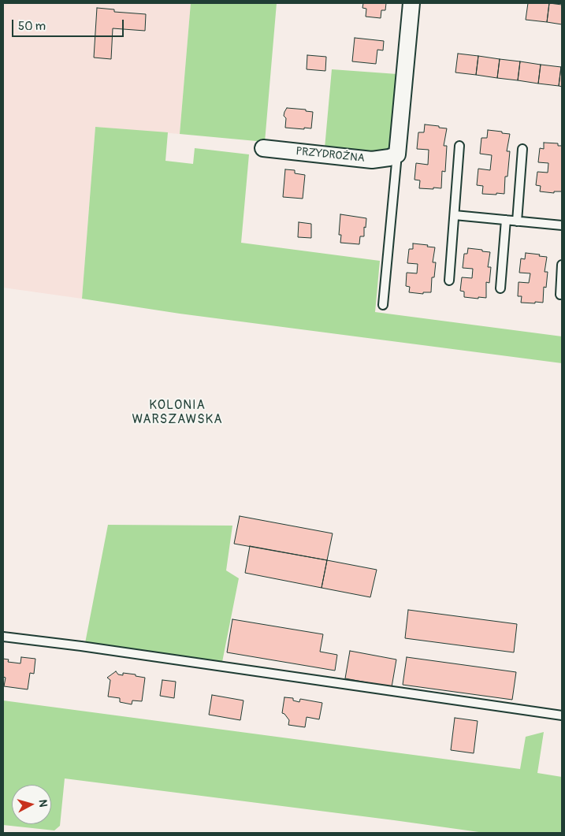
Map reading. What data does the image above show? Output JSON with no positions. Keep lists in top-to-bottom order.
{
  "streets": {
    "street": ["PRZYDROŻNA"]
  },
  "districts": ["KOLONIA WARSZAWSKA"],
  "scale_bar": "50 m",
  "north": "right"
}
